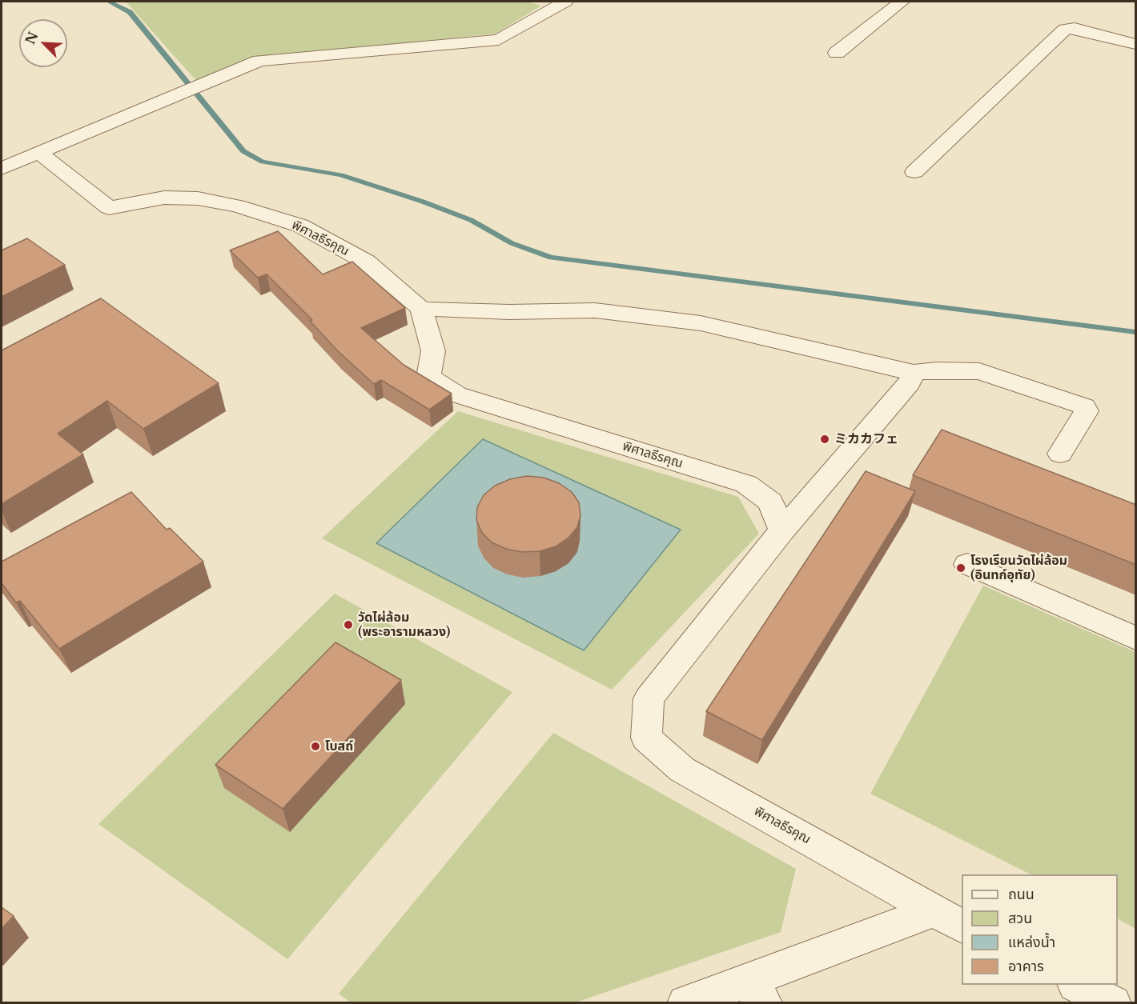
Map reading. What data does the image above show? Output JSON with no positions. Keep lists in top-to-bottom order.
{
  "streets": {
    "street": ["พิศาลธีรคุณ"]
  },
  "places": [
    "ミカカフェ",
    "โรงเรียนวัดไผ่ล้อม (อินทก์อุทัย)",
    "วัดไผ่ล้อม (พระอารามหลวง)",
    "โบสถ์"
  ],
  "legend": [
    "ถนน",
    "สวน",
    "แหล่งน้ำ",
    "อาคาร"
  ],
  "north": "top left"
}
